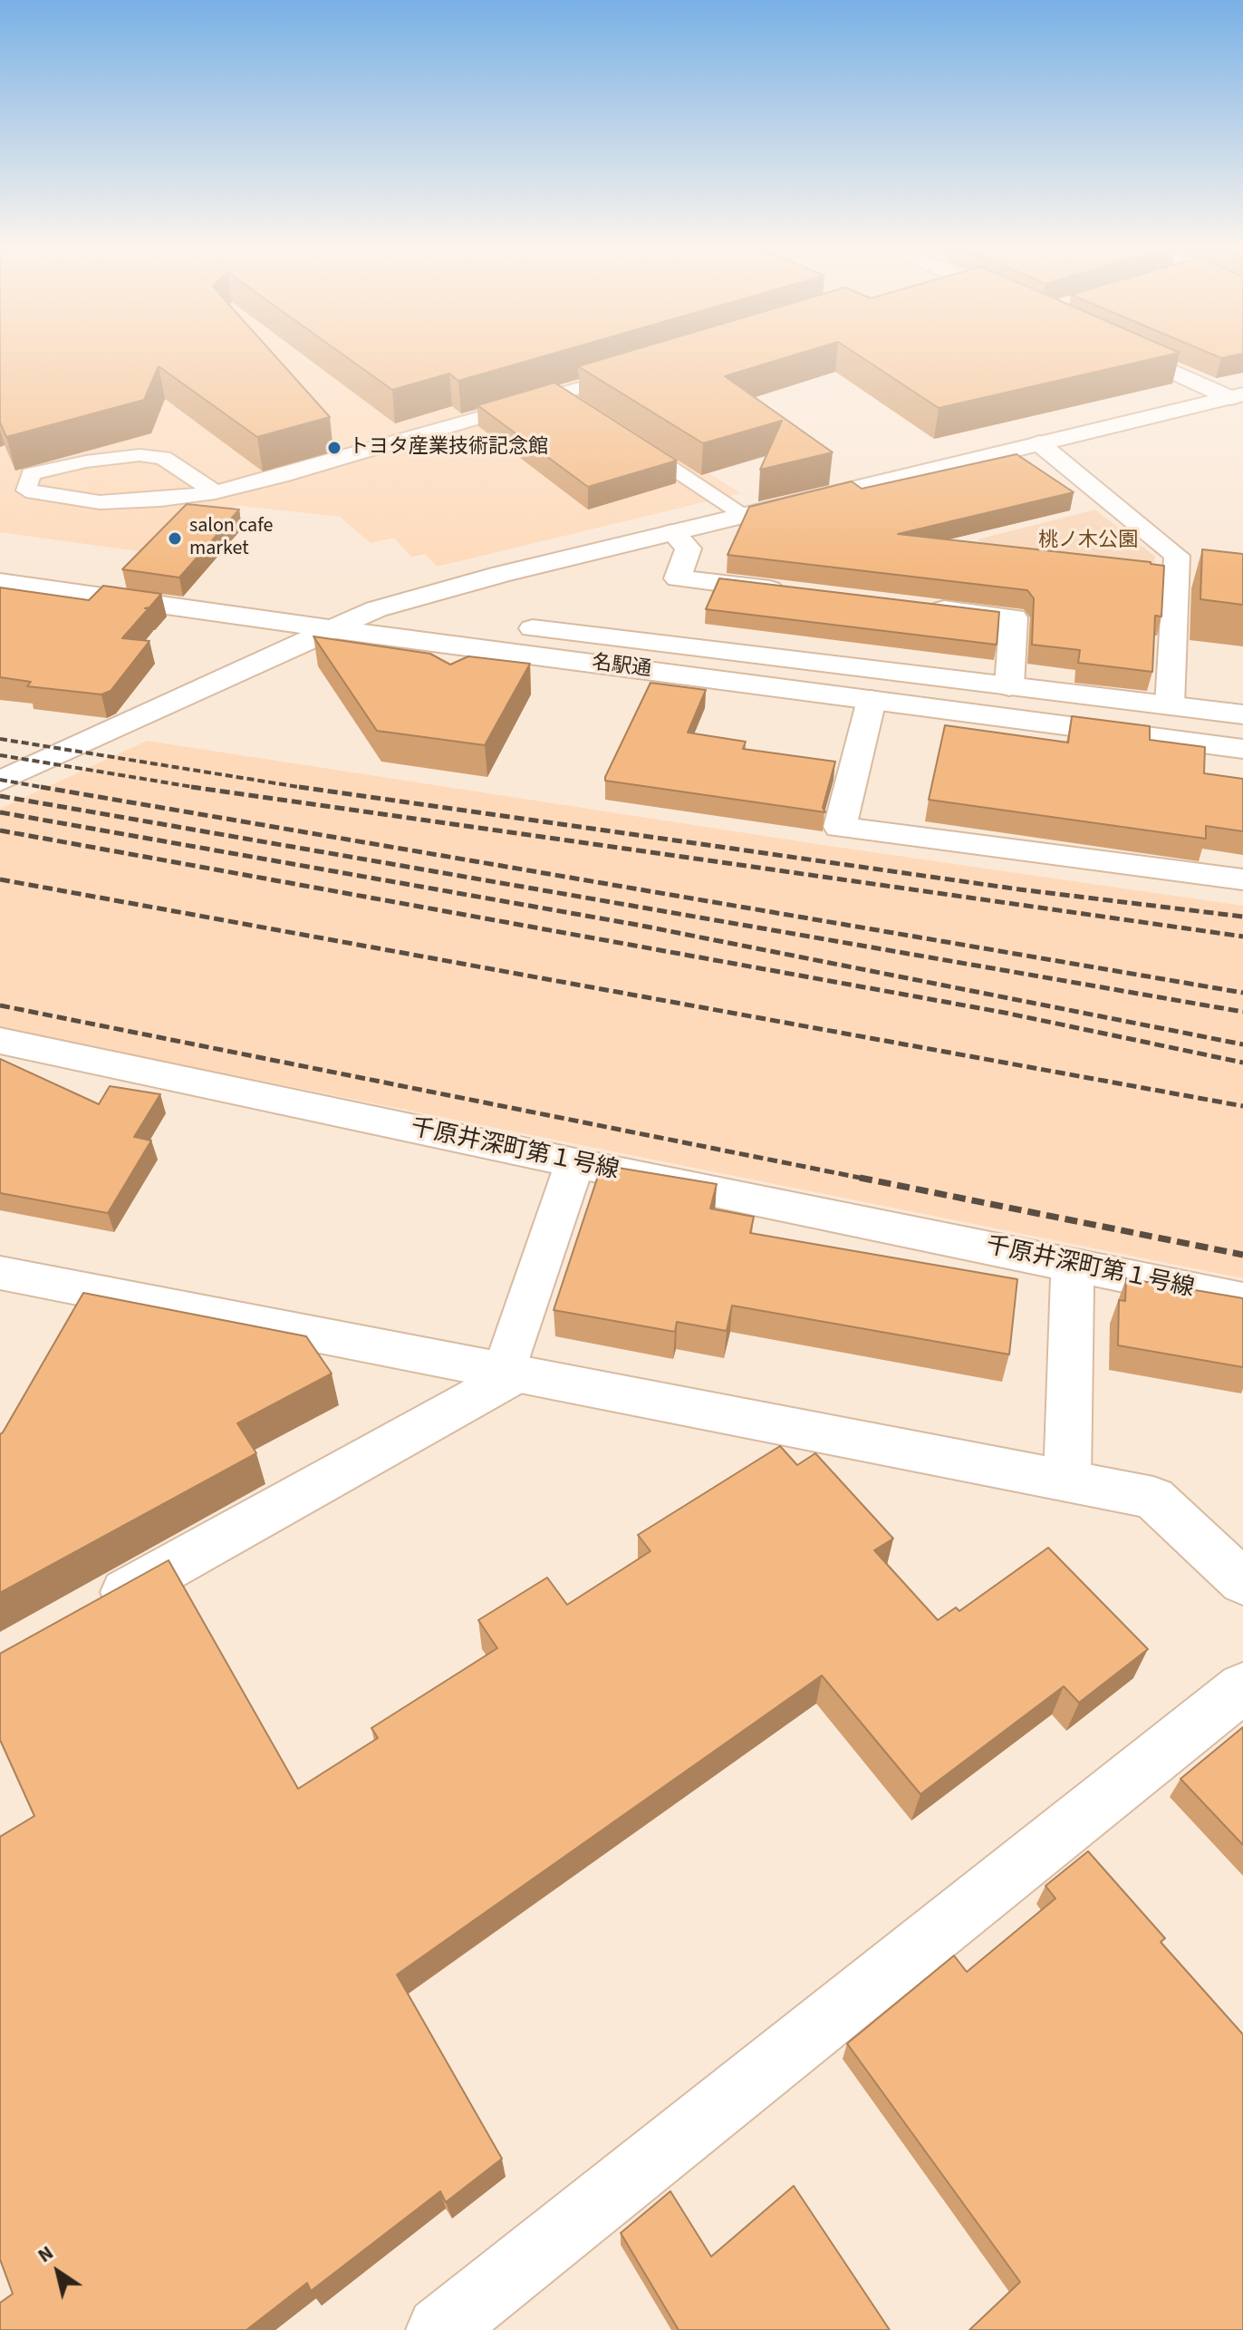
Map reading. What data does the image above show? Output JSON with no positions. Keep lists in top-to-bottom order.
{
  "streets": {
    "street": ["名駅通", "千原井深町第１号線"]
  },
  "parks": ["桃ノ木公園"],
  "places": ["トヨタ産業技術記念館", "salon cafe market"],
  "north": "top left"
}
